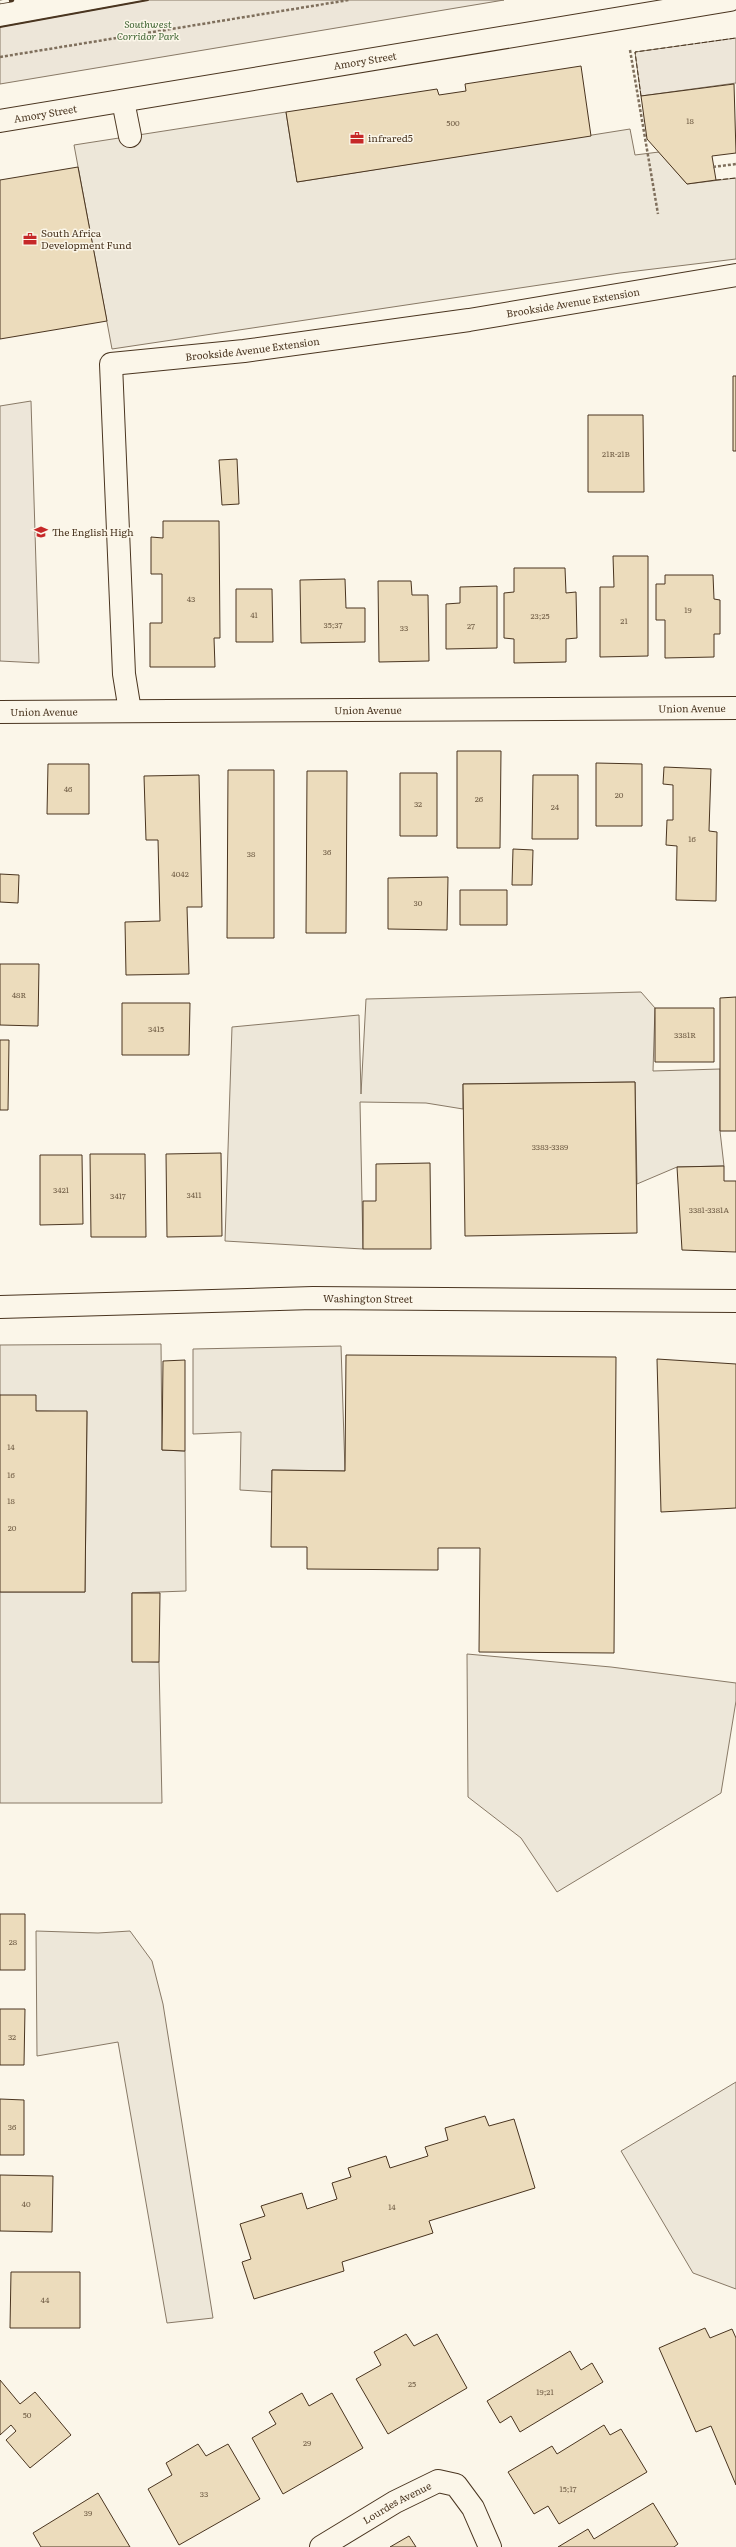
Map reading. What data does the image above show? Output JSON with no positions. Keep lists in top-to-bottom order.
{
  "streets": {
    "street": [
      "Amory Street",
      "Brookside Avenue Extension",
      "Union Avenue",
      "Washington Street",
      "Lourdes Avenue"
    ]
  },
  "crossings": [
    ["Brookside Avenue Extension", "Union Avenue"]
  ],
  "parks": ["Southwest Corridor Park"],
  "places": {
    "office": ["infrared5", "South Africa Development Fund"],
    "school or university": ["The English High"]
  },
  "house_numbers": [
    "18",
    "500",
    "21R-21B",
    "43",
    "19",
    "41",
    "23;25",
    "21",
    "35;37",
    "27",
    "33",
    "46",
    "20",
    "26",
    "32",
    "24",
    "16",
    "36",
    "38",
    "4042",
    "30",
    "48R",
    "3415",
    "3381R",
    "3383-3389",
    "3421",
    "3411",
    "3417",
    "3381-3381A",
    "14",
    "16",
    "18",
    "20",
    "28",
    "32",
    "36",
    "40",
    "14",
    "44",
    "25",
    "19;21",
    "50",
    "29",
    "15;17",
    "33",
    "39"
  ]
}
